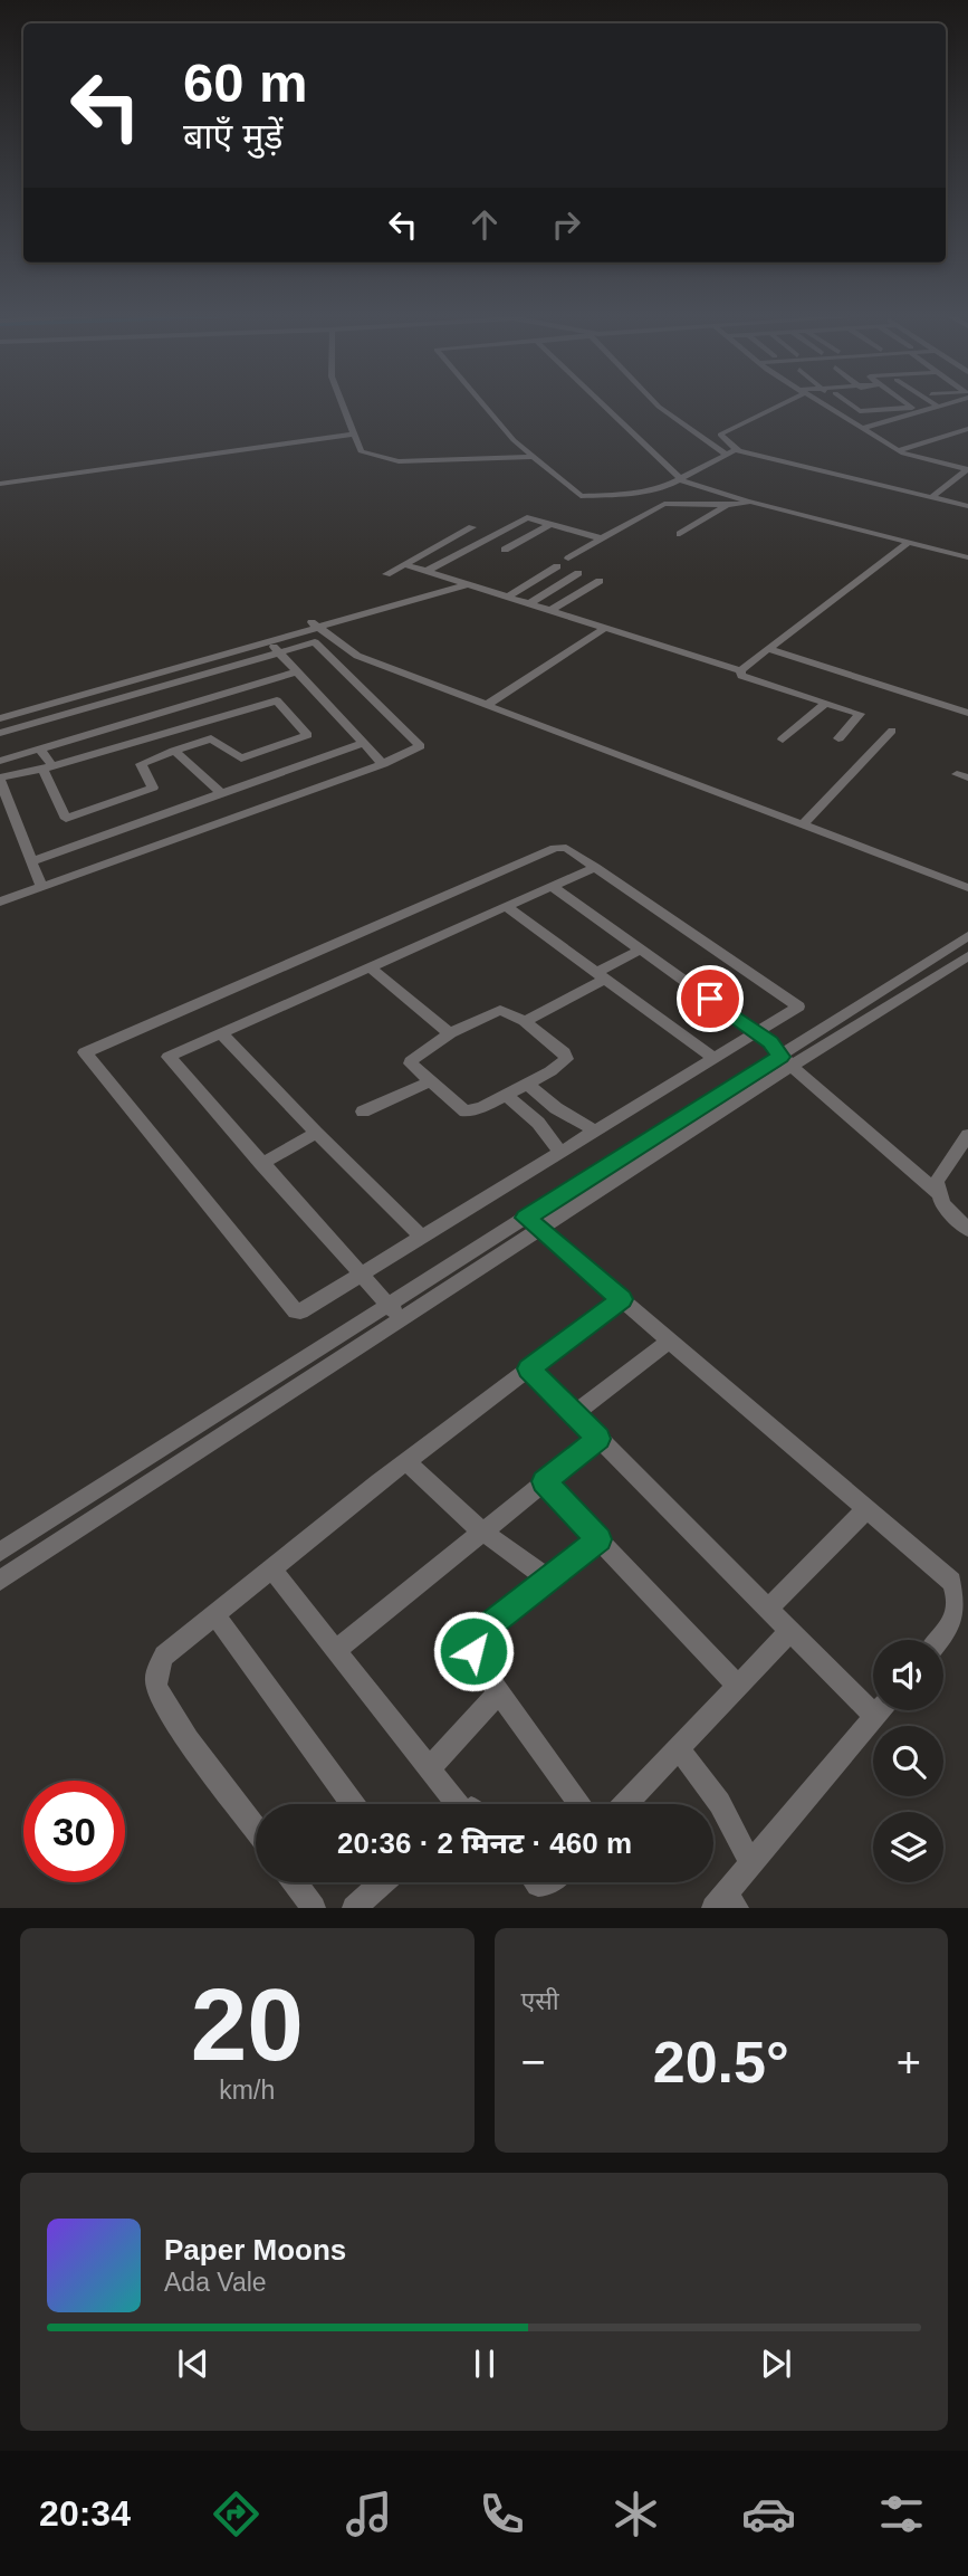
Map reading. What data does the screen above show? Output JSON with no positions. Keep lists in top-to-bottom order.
{
  "page": {
    "turn": ["60 m", "बाएँ मुड़ें"],
    "limit": "30",
    "trip": "20:36 · 2 मिनट · 460 m",
    "tile": [
      ["20", "km/h"],
      "एसी"
    ],
    "heat": ["−", "20.5°", "+"],
    "song": ["Paper Moons", "Ada Vale"],
    "tabs": "20:34"
  }
}
